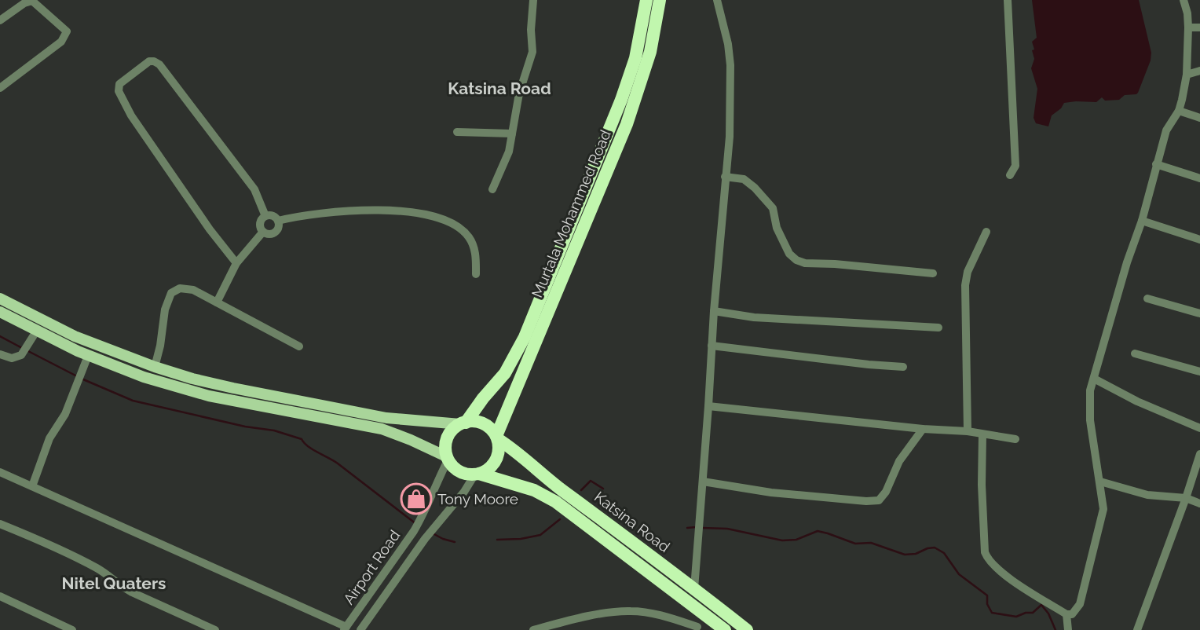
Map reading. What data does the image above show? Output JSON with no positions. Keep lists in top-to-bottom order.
{
  "streets": {
    "highway": ["Murtala Mohammed Road", "Katsina Road"],
    "street": ["Airport Road"]
  },
  "crossings": [
    ["Murtala Mohammed Road", "Katsina Road"],
    ["Murtala Mohammed Road", "Airport Road"],
    ["Katsina Road", "Airport Road"]
  ],
  "districts": ["Katsina Road", "Nitel Quaters"],
  "places": {
    "shop": ["Tony Moore"]
  }
}
